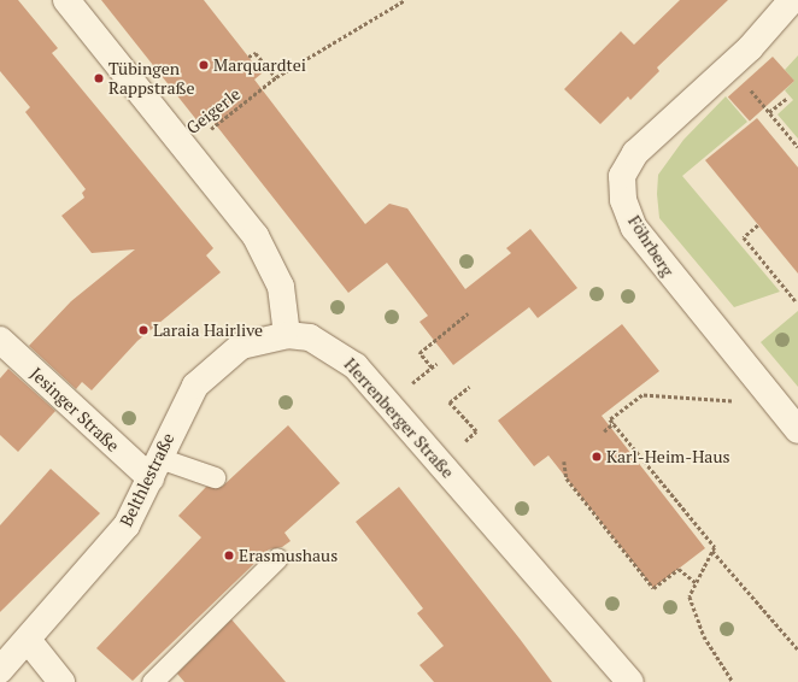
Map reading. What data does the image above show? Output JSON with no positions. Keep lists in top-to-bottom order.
{
  "streets": {
    "street": [
      "Föhrberg",
      "Jesinger Straße",
      "Herrenberger Straße",
      "Belthlestraße"
    ],
    "path": ["Geigerle"]
  },
  "crossings": [
    ["Jesinger Straße", "Belthlestraße"],
    ["Herrenberger Straße", "Belthlestraße"]
  ],
  "places": [
    "Marquardtei",
    "Tübingen Rappstraße",
    "Laraia Hairlive",
    "Karl-Heim-Haus",
    "Erasmushaus"
  ]
}
